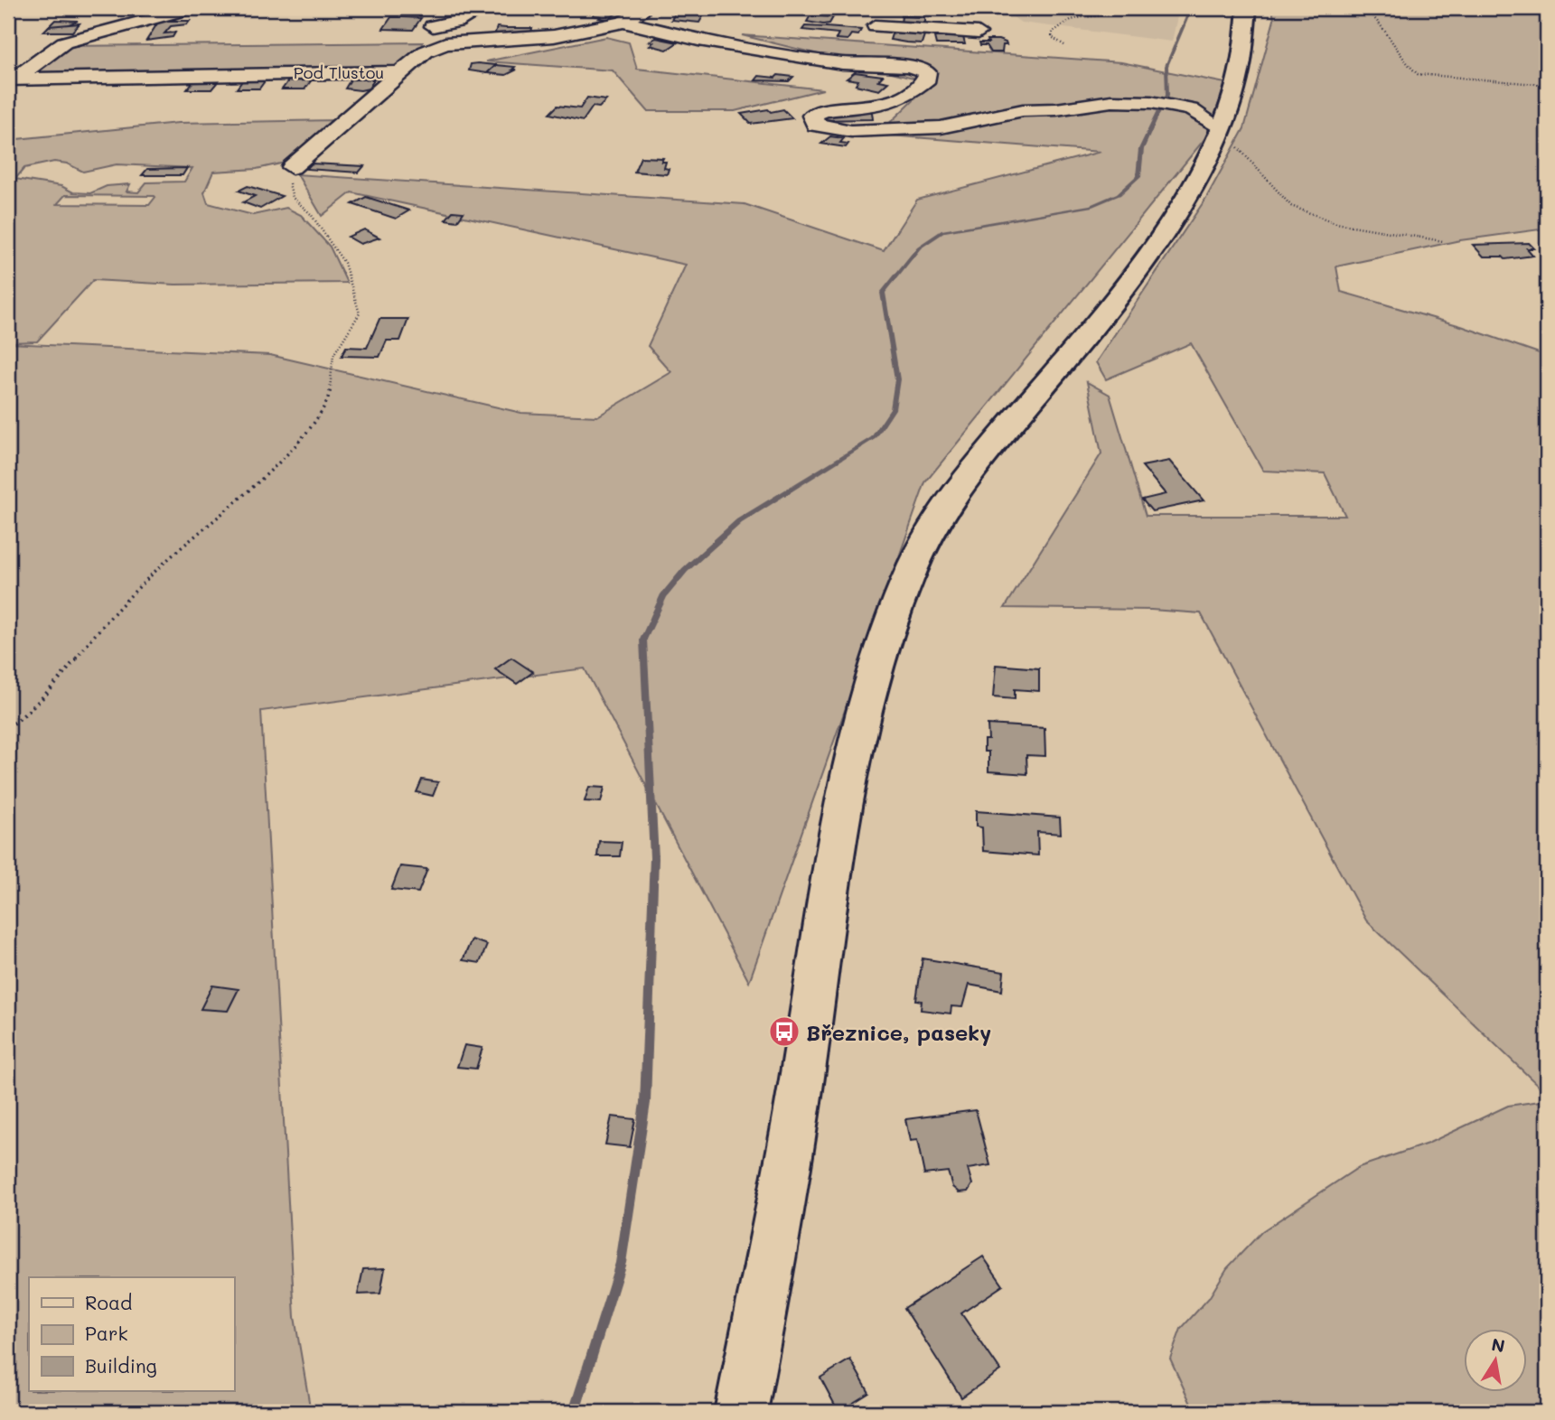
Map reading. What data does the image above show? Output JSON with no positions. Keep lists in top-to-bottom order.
{
  "streets": {
    "street": ["Pod Tlustou"]
  },
  "places": {
    "bus stop": ["Březnice, paseky"]
  },
  "legend": ["Road", "Park", "Building"],
  "north": "top"
}
